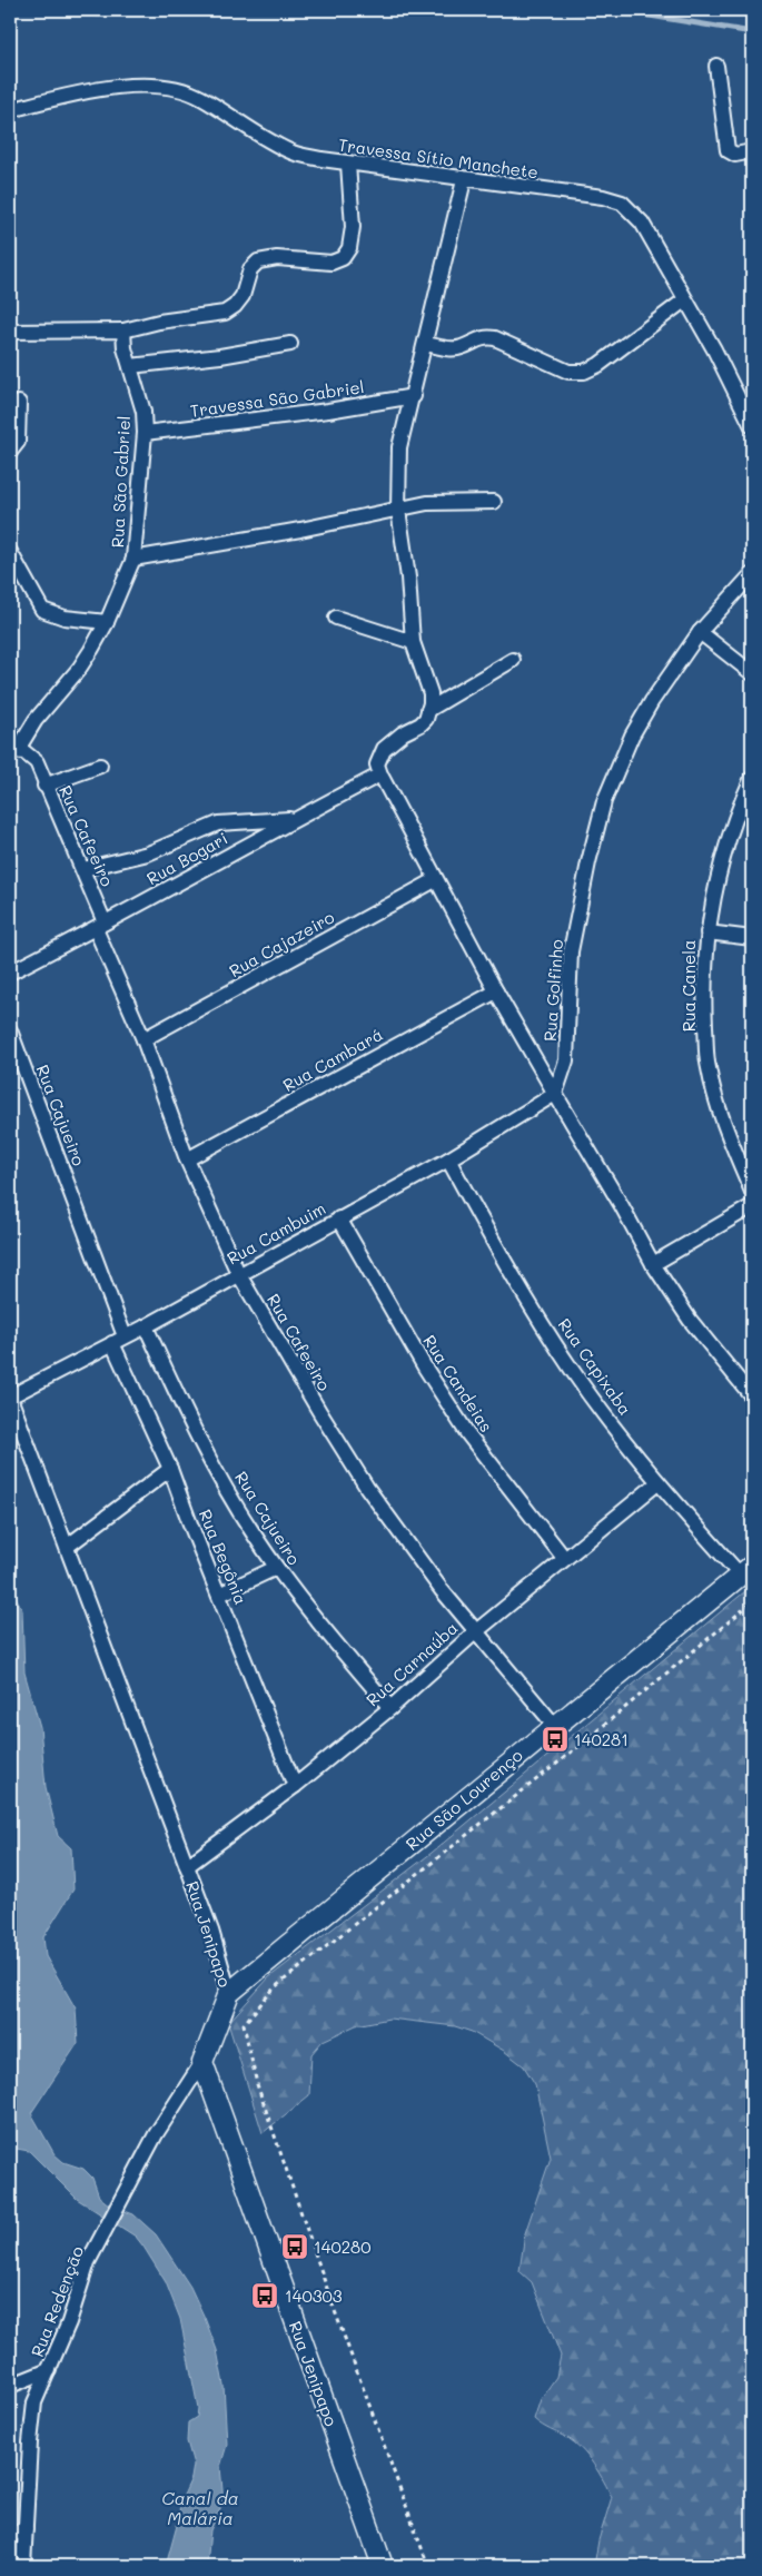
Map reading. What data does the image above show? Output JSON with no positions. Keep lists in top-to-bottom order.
{
  "streets": {
    "street": [
      "Travessa Sítio Manchete",
      "Travessa São Gabriel",
      "Rua São Gabriel",
      "Rua Cafeeiro",
      "Rua Bogari",
      "Rua Cajazeiro",
      "Rua Canela",
      "Rua Golfinho",
      "Rua Cambará",
      "Rua Cajueiro",
      "Rua Cambuim",
      "Rua Capixaba",
      "Rua Candeias",
      "Rua Begônia",
      "Rua Carnaúba",
      "Rua São Lourenço",
      "Rua Jenipapo",
      "Rua Redenção"
    ]
  },
  "crossings": [
    ["Travessa São Gabriel", "Rua São Gabriel"],
    ["Rua São Gabriel", "Rua Cafeeiro"],
    ["Rua Cafeeiro", "Rua Bogari"],
    ["Rua Cafeeiro", "Rua Cajazeiro"],
    ["Rua Cafeeiro", "Rua Cambará"],
    ["Rua Cafeeiro", "Rua Cambuim"],
    ["Rua Cafeeiro", "Rua Carnaúba"],
    ["Rua Cafeeiro", "Rua São Lourenço"],
    ["Rua Golfinho", "Rua Cambuim"],
    ["Rua Cajueiro", "Rua Cambuim"],
    ["Rua Cajueiro", "Rua Begônia"],
    ["Rua Cajueiro", "Rua Carnaúba"],
    ["Rua Cambuim", "Rua Capixaba"],
    ["Rua Cambuim", "Rua Candeias"],
    ["Rua Cambuim", "Rua Begônia"],
    ["Rua Cambuim", "Rua Jenipapo"],
    ["Rua Capixaba", "Rua Carnaúba"],
    ["Rua Capixaba", "Rua São Lourenço"],
    ["Rua Candeias", "Rua Carnaúba"],
    ["Rua Begônia", "Rua Carnaúba"],
    ["Rua Carnaúba", "Rua Jenipapo"],
    ["Rua São Lourenço", "Rua Jenipapo"],
    ["Rua Jenipapo", "Rua Redenção"]
  ],
  "water": ["Canal da Malária"],
  "places": {
    "bus stop": ["140281", "140280", "140303"]
  }
}
